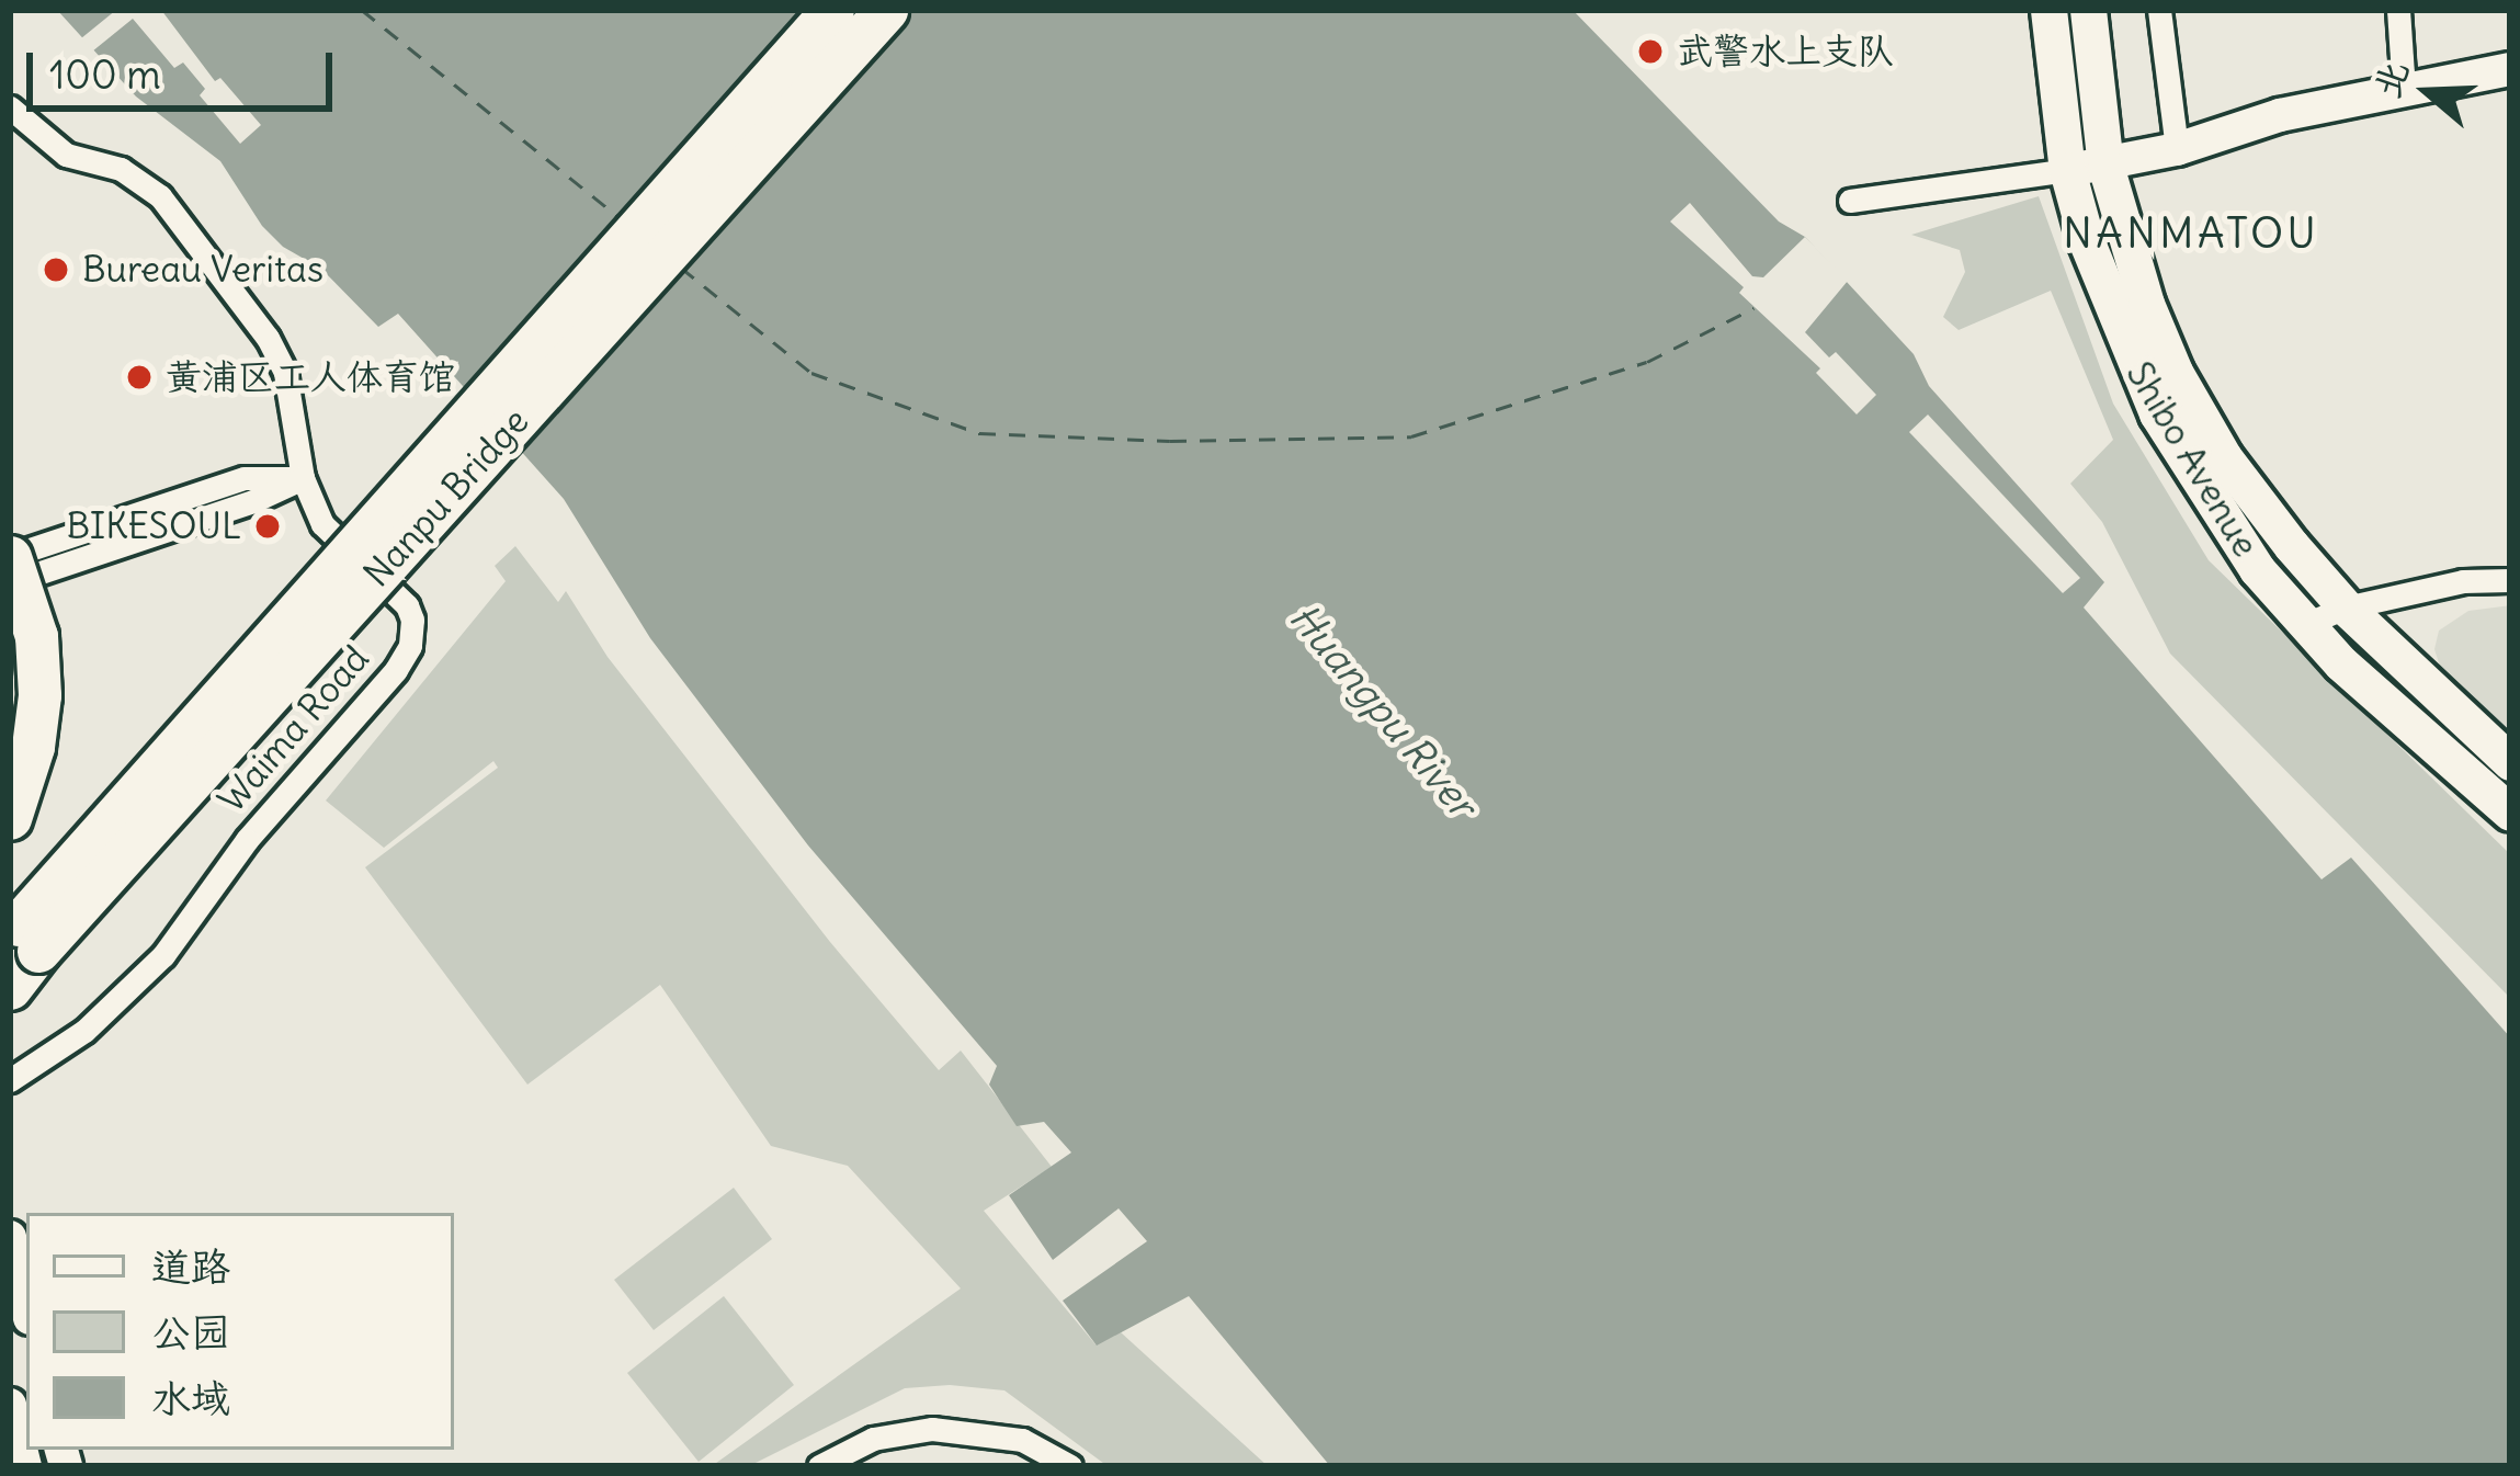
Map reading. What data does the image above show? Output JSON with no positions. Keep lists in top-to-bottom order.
{
  "streets": {
    "highway": ["Nanpu Bridge"],
    "main road": ["Shibo Avenue"],
    "street": ["Waima Road"]
  },
  "districts": ["NANMATOU"],
  "water": ["Huangpu River"],
  "places": [
    "武警水上支队",
    "Bureau Veritas",
    "黄浦区工人体育馆",
    "BIKESOUL"
  ],
  "legend": ["道路", "公园", "水域"],
  "scale_bar": "100 m",
  "north": "left"
}
